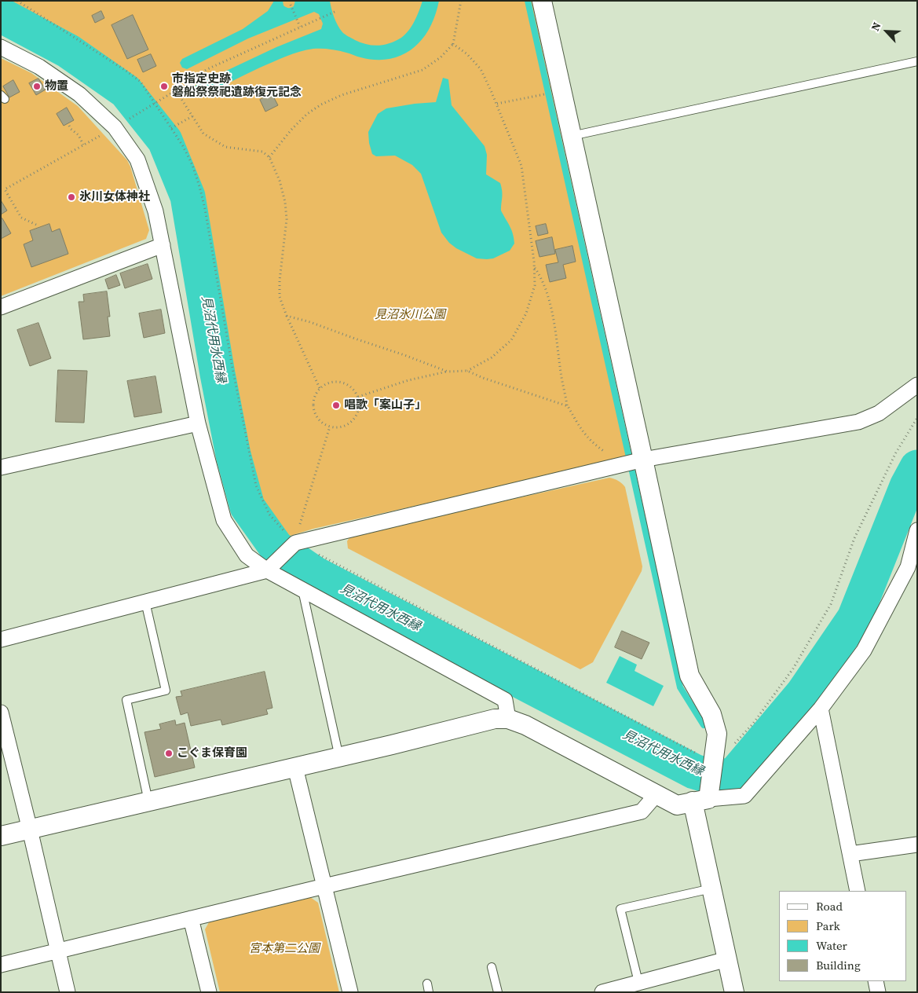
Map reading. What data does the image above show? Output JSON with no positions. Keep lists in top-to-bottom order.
{
  "water": ["見沼代用水西縁"],
  "parks": ["見沼氷川公園", "宮本第二公園"],
  "places": [
    "物置",
    "市指定史跡 磐船祭祭祀遺跡復元記念",
    "氷川女体神社",
    "唱歌「案山子」",
    "こぐま保育園"
  ],
  "legend": [
    "Road",
    "Park",
    "Water",
    "Building"
  ],
  "north": "top left"
}
